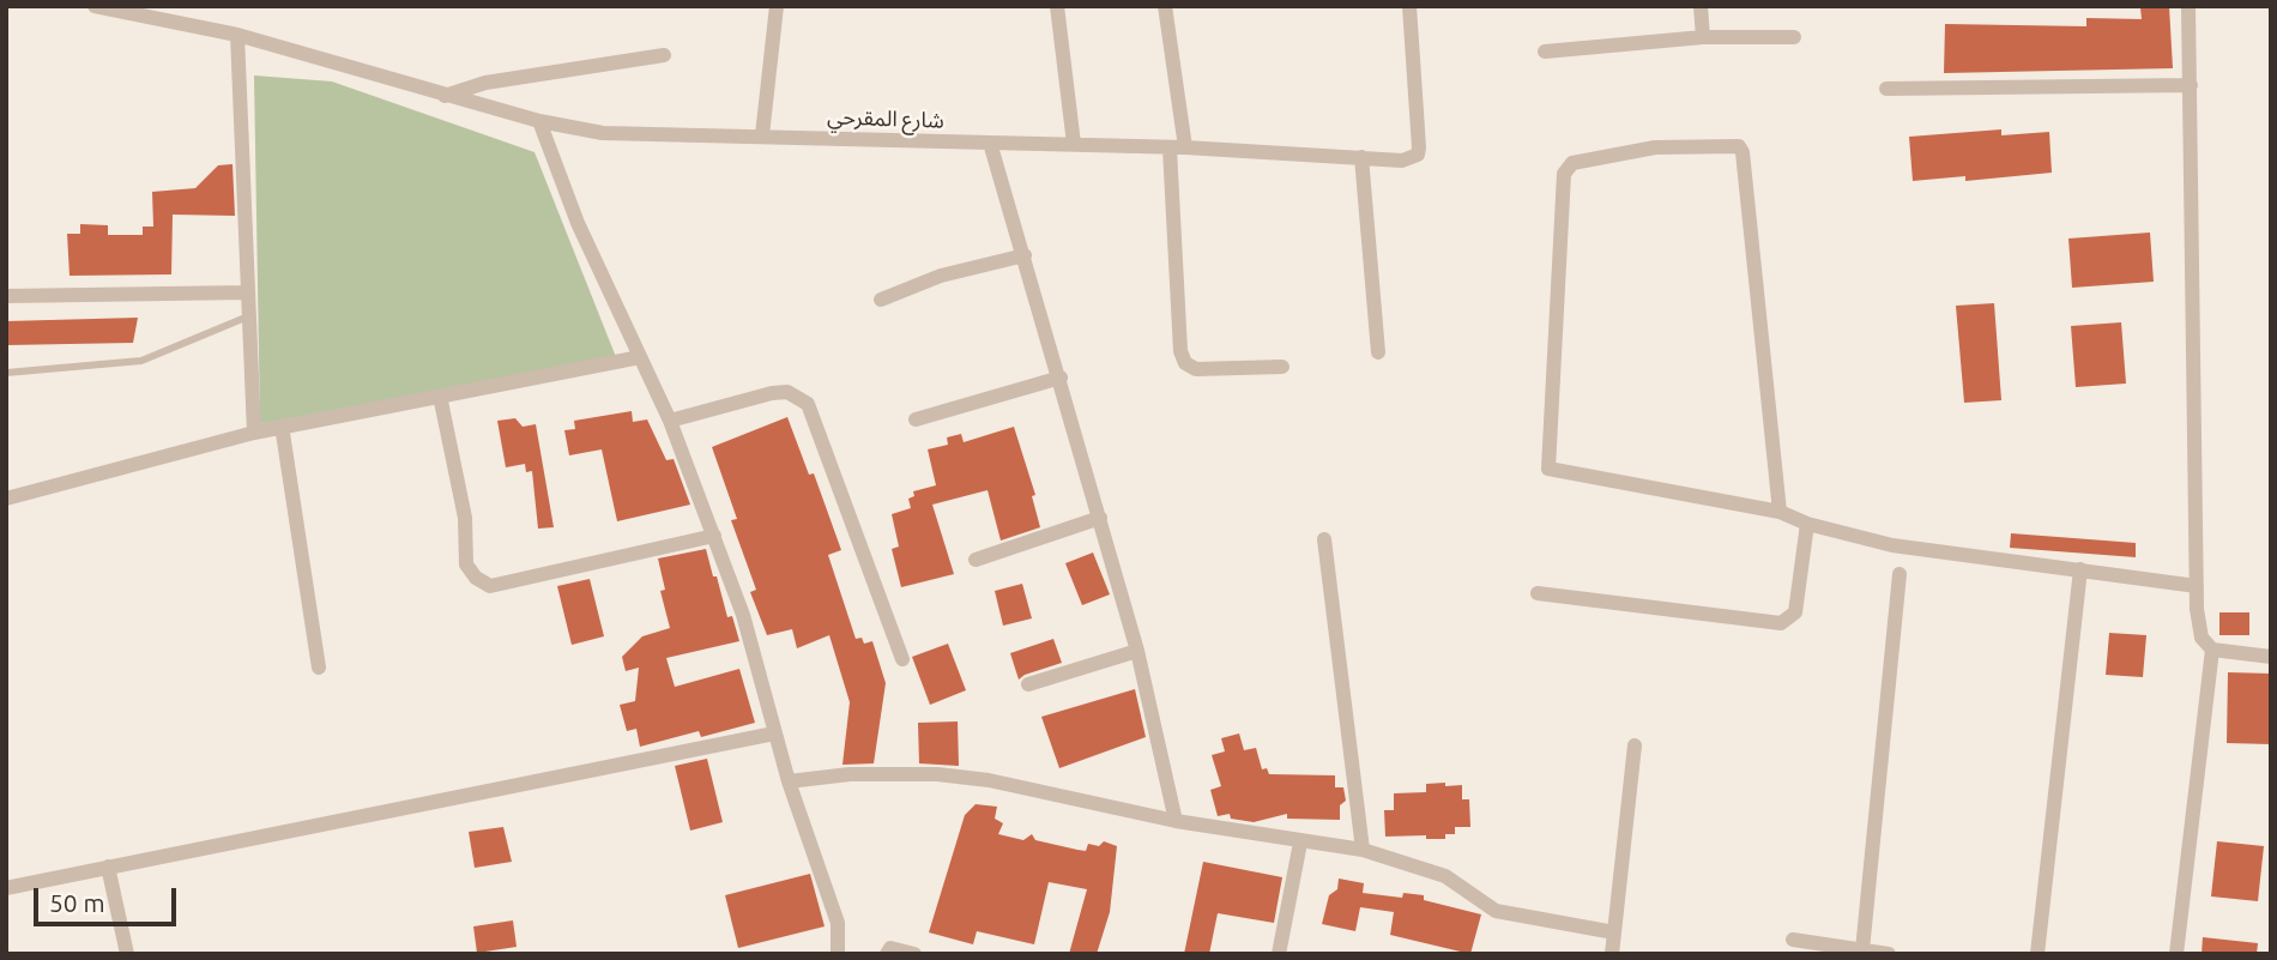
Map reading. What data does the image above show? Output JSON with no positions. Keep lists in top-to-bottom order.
{
  "streets": {
    "street": ["شارع المقرحي"]
  },
  "scale_bar": "50 m"
}
